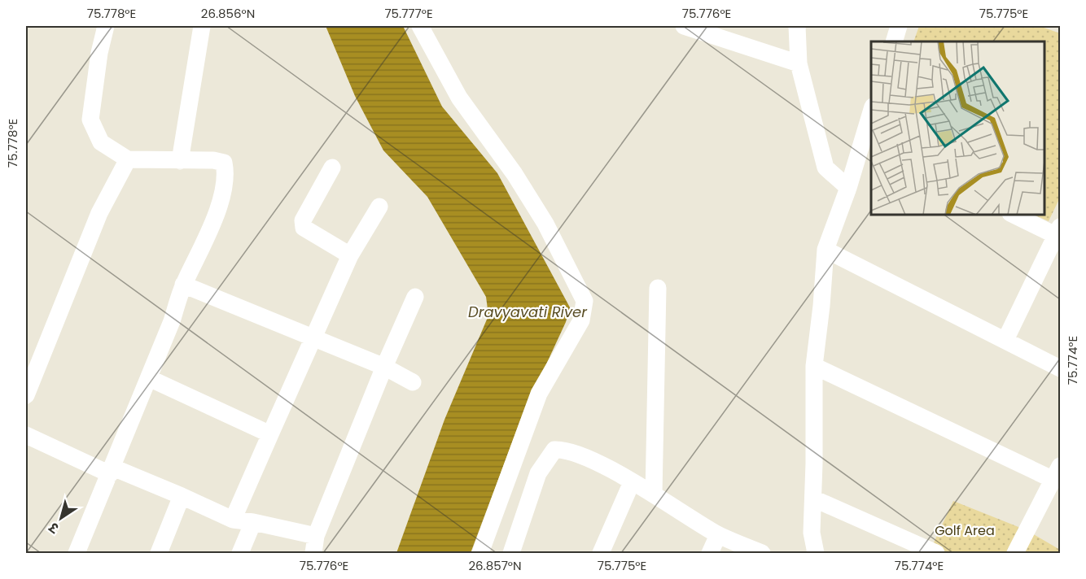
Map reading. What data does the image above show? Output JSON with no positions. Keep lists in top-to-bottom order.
{
  "water": ["Dravyavati River"],
  "parks": ["Golf Area"],
  "north": "bottom left",
  "coordinates": [
    "75.778°E",
    "26.856°N",
    "75.777°E",
    "75.776°E",
    "75.775°E",
    "75.774°E",
    "26.857°N"
  ]
}
